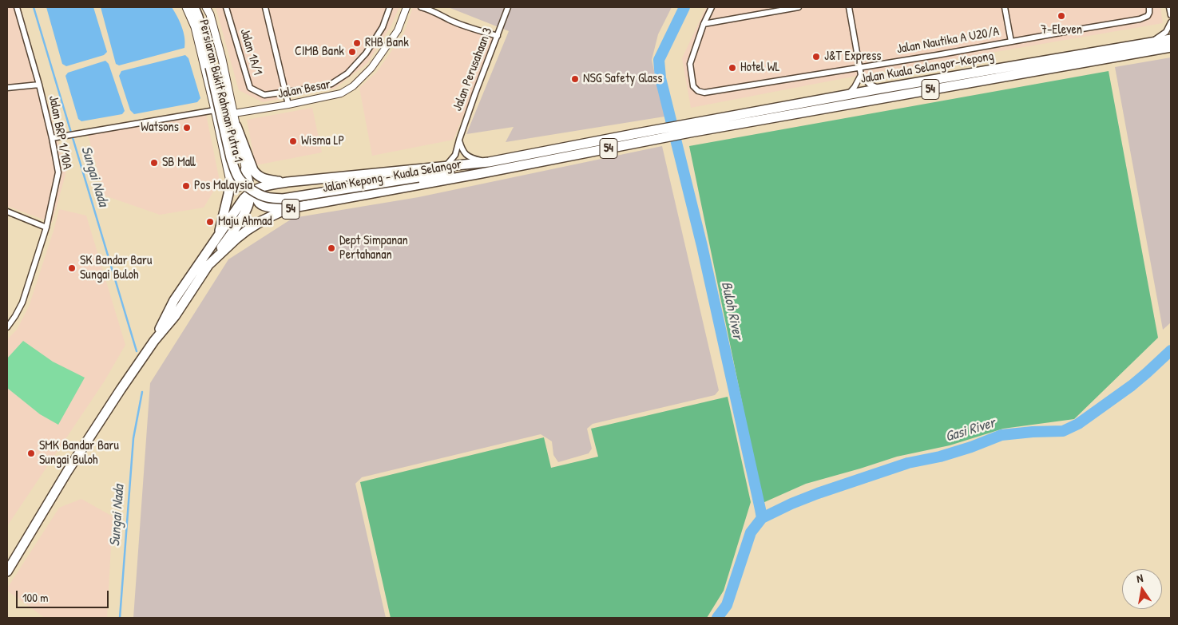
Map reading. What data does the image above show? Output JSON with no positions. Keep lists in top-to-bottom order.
{
  "streets": {
    "highway": ["Jalan Kuala Selangor-Kepong", "54", "Jalan Kepong - Kuala Selangor"],
    "main road": ["Persiaran Bukit Rahman Putra 1"],
    "street": [
      "Jalan Nautika A U20/A",
      "Jalan 1A/1",
      "Jalan Perusahaan 3",
      "Jalan Besar",
      "Jalan BRP 1/10A"
    ]
  },
  "crossings": [
    ["Jalan Kuala Selangor-Kepong", "Jalan Kepong - Kuala Selangor"],
    ["Jalan Perusahaan 3", "54"],
    ["Jalan Perusahaan 3", "Jalan Kepong - Kuala Selangor"],
    ["Jalan Besar", "Persiaran Bukit Rahman Putra 1"],
    ["54", "Jalan Kepong - Kuala Selangor"]
  ],
  "water": ["Sungai Nada", "Buloh River", "Gasi River"],
  "places": [
    "7-Eleven",
    "RHB Bank",
    "CIMB Bank",
    "J&T Express",
    "Hotel WL",
    "NSG Safety Glass",
    "Watsons",
    "Wisma LP",
    "SB Mall",
    "Pos Malaysia",
    "Maju Ahmad",
    "Dept Simpanan Pertahanan",
    "SK Bandar Baru Sungai Buloh",
    "SMK Bandar Baru Sungai Buloh"
  ],
  "scale_bar": "100 m",
  "north": "top"
}
